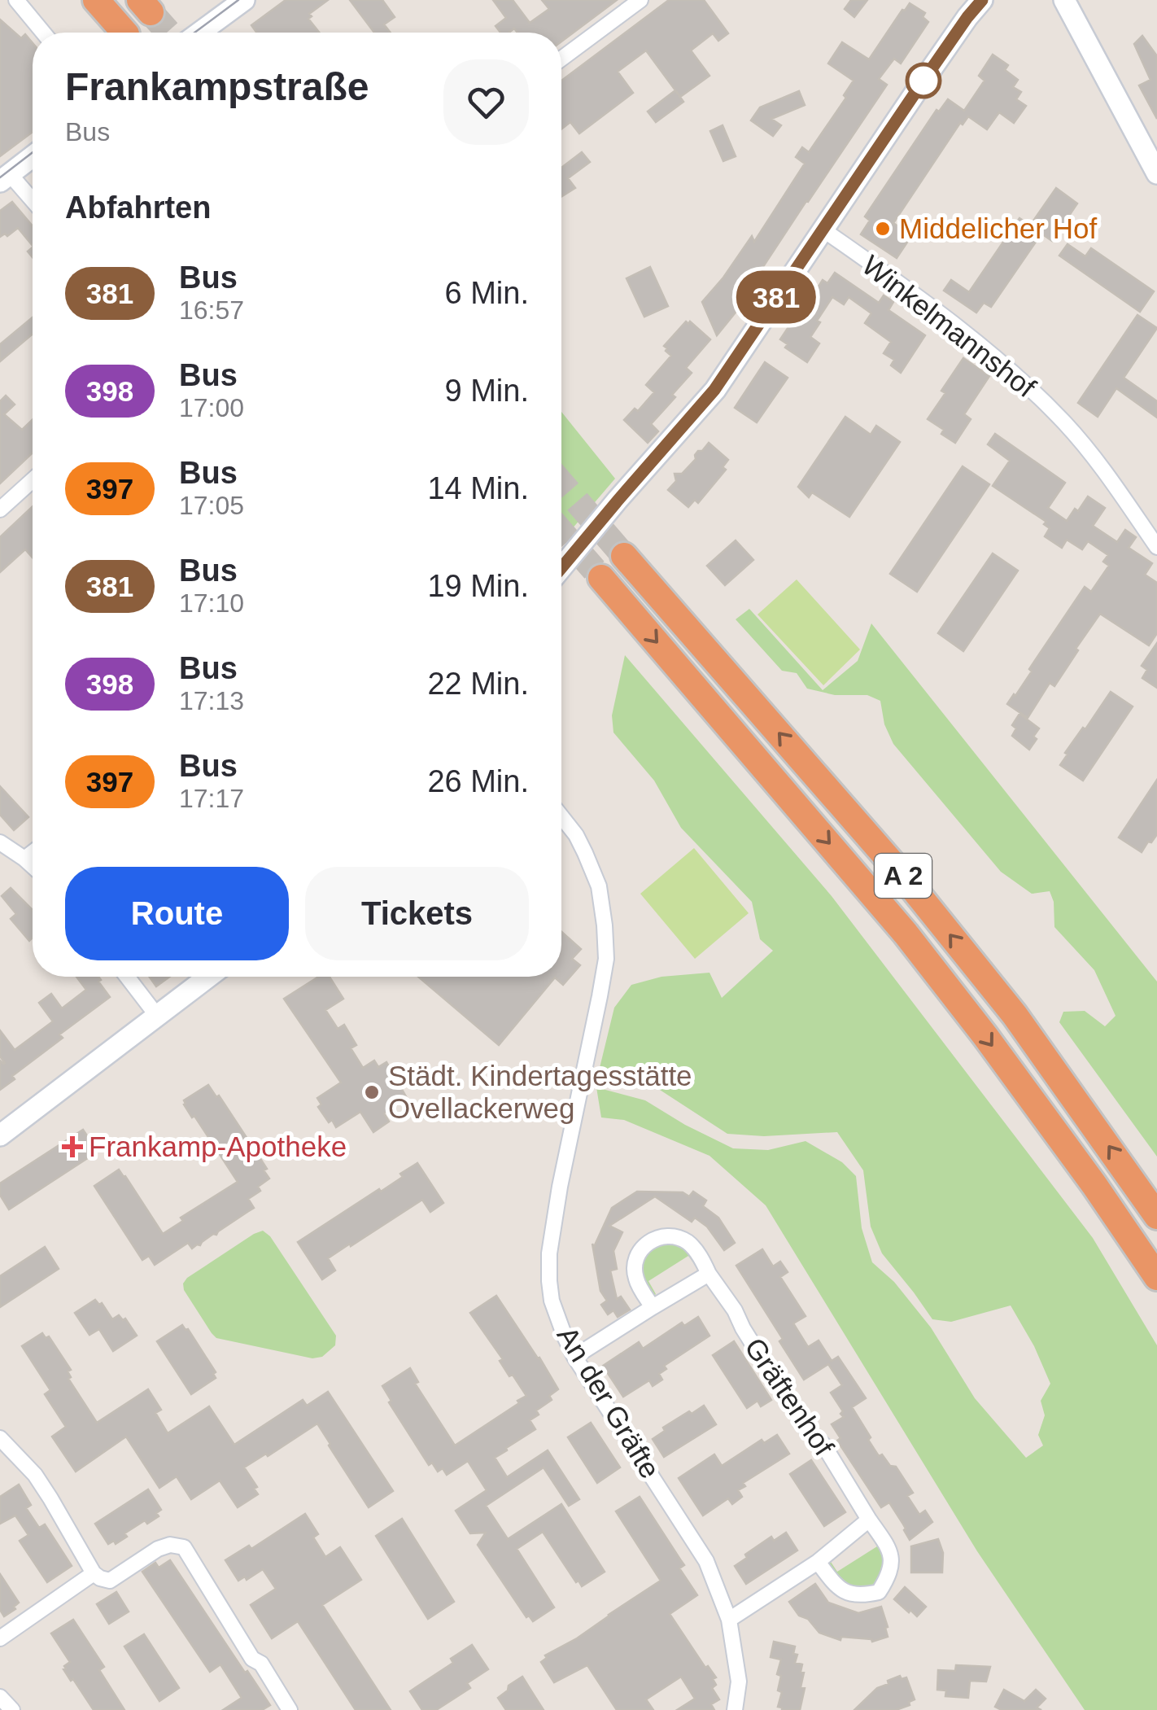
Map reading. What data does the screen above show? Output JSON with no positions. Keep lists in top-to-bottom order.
{
  "streets": {
    "highway": ["A 2"],
    "street": ["Winkelmannshof", "Gräftenhof", "An der Gräfte"]
  },
  "places": {
    "other": ["Middelicher Hof", "Städt. Kindertagesstätte Ovellackerweg"],
    "health": ["Frankamp-Apotheke"]
  },
  "lines": ["bus line 381"],
  "page": {
    "on_map": "381",
    "heading": [
      ["Frankampstraße", "Bus"],
      "Abfahrten"
    ],
    "list": [
      {
        "mark": "381",
        "name": "Bus",
        "note": "16:57",
        "value": "6 Min."
      },
      {
        "mark": "398",
        "name": "Bus",
        "note": "17:00",
        "value": "9 Min."
      },
      {
        "mark": "397",
        "name": "Bus",
        "note": "17:05",
        "value": "14 Min."
      },
      {
        "mark": "381",
        "name": "Bus",
        "note": "17:10",
        "value": "19 Min."
      },
      {
        "mark": "398",
        "name": "Bus",
        "note": "17:13",
        "value": "22 Min."
      },
      {
        "mark": "397",
        "name": "Bus",
        "note": "17:17",
        "value": "26 Min."
      }
    ],
    "buttons": ["Route", "Tickets"]
  }
}
